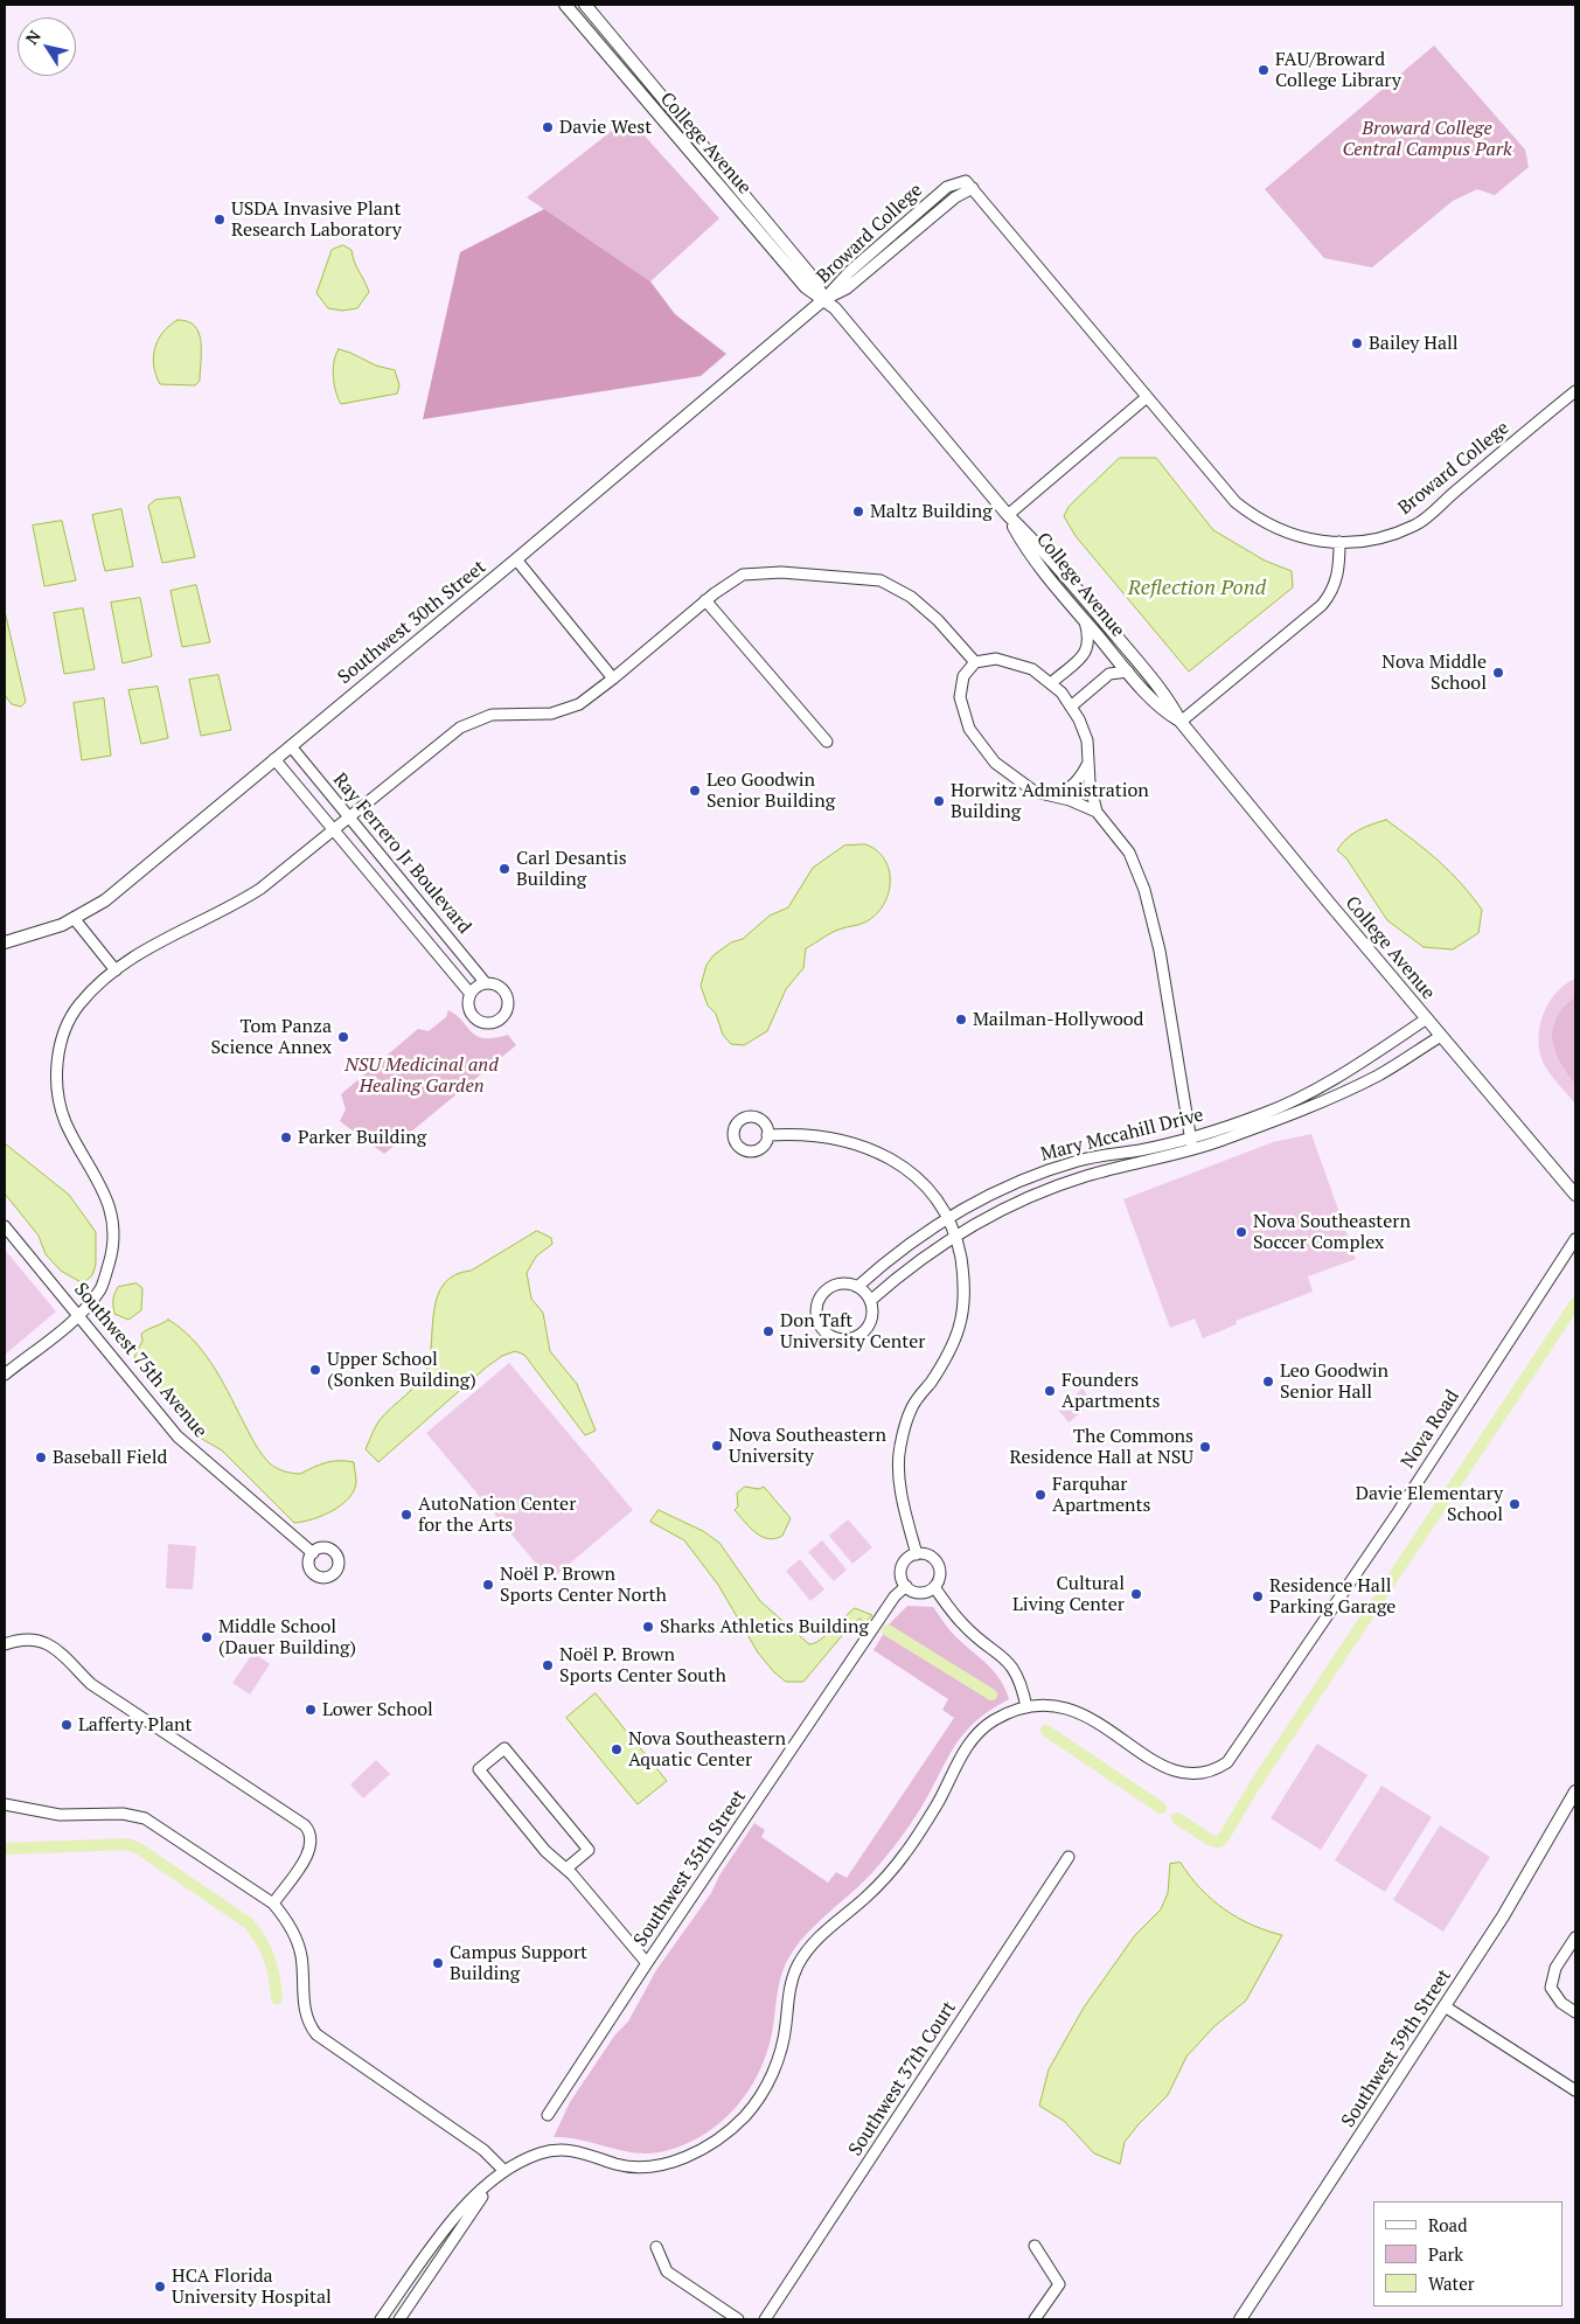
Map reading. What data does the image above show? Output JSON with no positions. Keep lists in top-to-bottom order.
{
  "streets": {
    "street": [
      "College Avenue",
      "Broward College",
      "Southwest 30th Street",
      "Ray Ferrero Jr Boulevard",
      "Mary Mccahill Drive",
      "Southwest 75th Avenue",
      "Nova Road",
      "Southwest 35th Street",
      "Southwest 39th Street",
      "Southwest 37th Court"
    ]
  },
  "crossings": [
    ["College Avenue", "Broward College"],
    ["College Avenue", "Southwest 30th Street"],
    ["College Avenue", "Mary Mccahill Drive"],
    ["Broward College", "Southwest 30th Street"],
    ["Southwest 30th Street", "Ray Ferrero Jr Boulevard"]
  ],
  "water": ["Reflection Pond"],
  "parks": ["Broward College Central Campus Park", "NSU Medicinal and Healing Garden"],
  "places": [
    "FAU/Broward College Library",
    "Davie West",
    "USDA Invasive Plant Research Laboratory",
    "Bailey Hall",
    "Maltz Building",
    "Nova Middle School",
    "Leo Goodwin Senior Building",
    "Horwitz Administration Building",
    "Carl Desantis Building",
    "Mailman-Hollywood",
    "Tom Panza Science Annex",
    "Parker Building",
    "Nova Southeastern Soccer Complex",
    "Don Taft University Center",
    "Upper School (Sonken Building)",
    "Leo Goodwin Senior Hall",
    "Founders Apartments",
    "Nova Southeastern University",
    "The Commons Residence Hall at NSU",
    "Baseball Field",
    "Farquhar Apartments",
    "Davie Elementary School",
    "AutoNation Center for the Arts",
    "Noël P. Brown Sports Center North",
    "Cultural Living Center",
    "Residence Hall Parking Garage",
    "Sharks Athletics Building",
    "Middle School (Dauer Building)",
    "Noël P. Brown Sports Center South",
    "Lower School",
    "Lafferty Plant",
    "Nova Southeastern Aquatic Center",
    "Campus Support Building",
    "HCA Florida University Hospital"
  ],
  "legend": ["Road", "Park", "Water"],
  "north": "top left"
}
